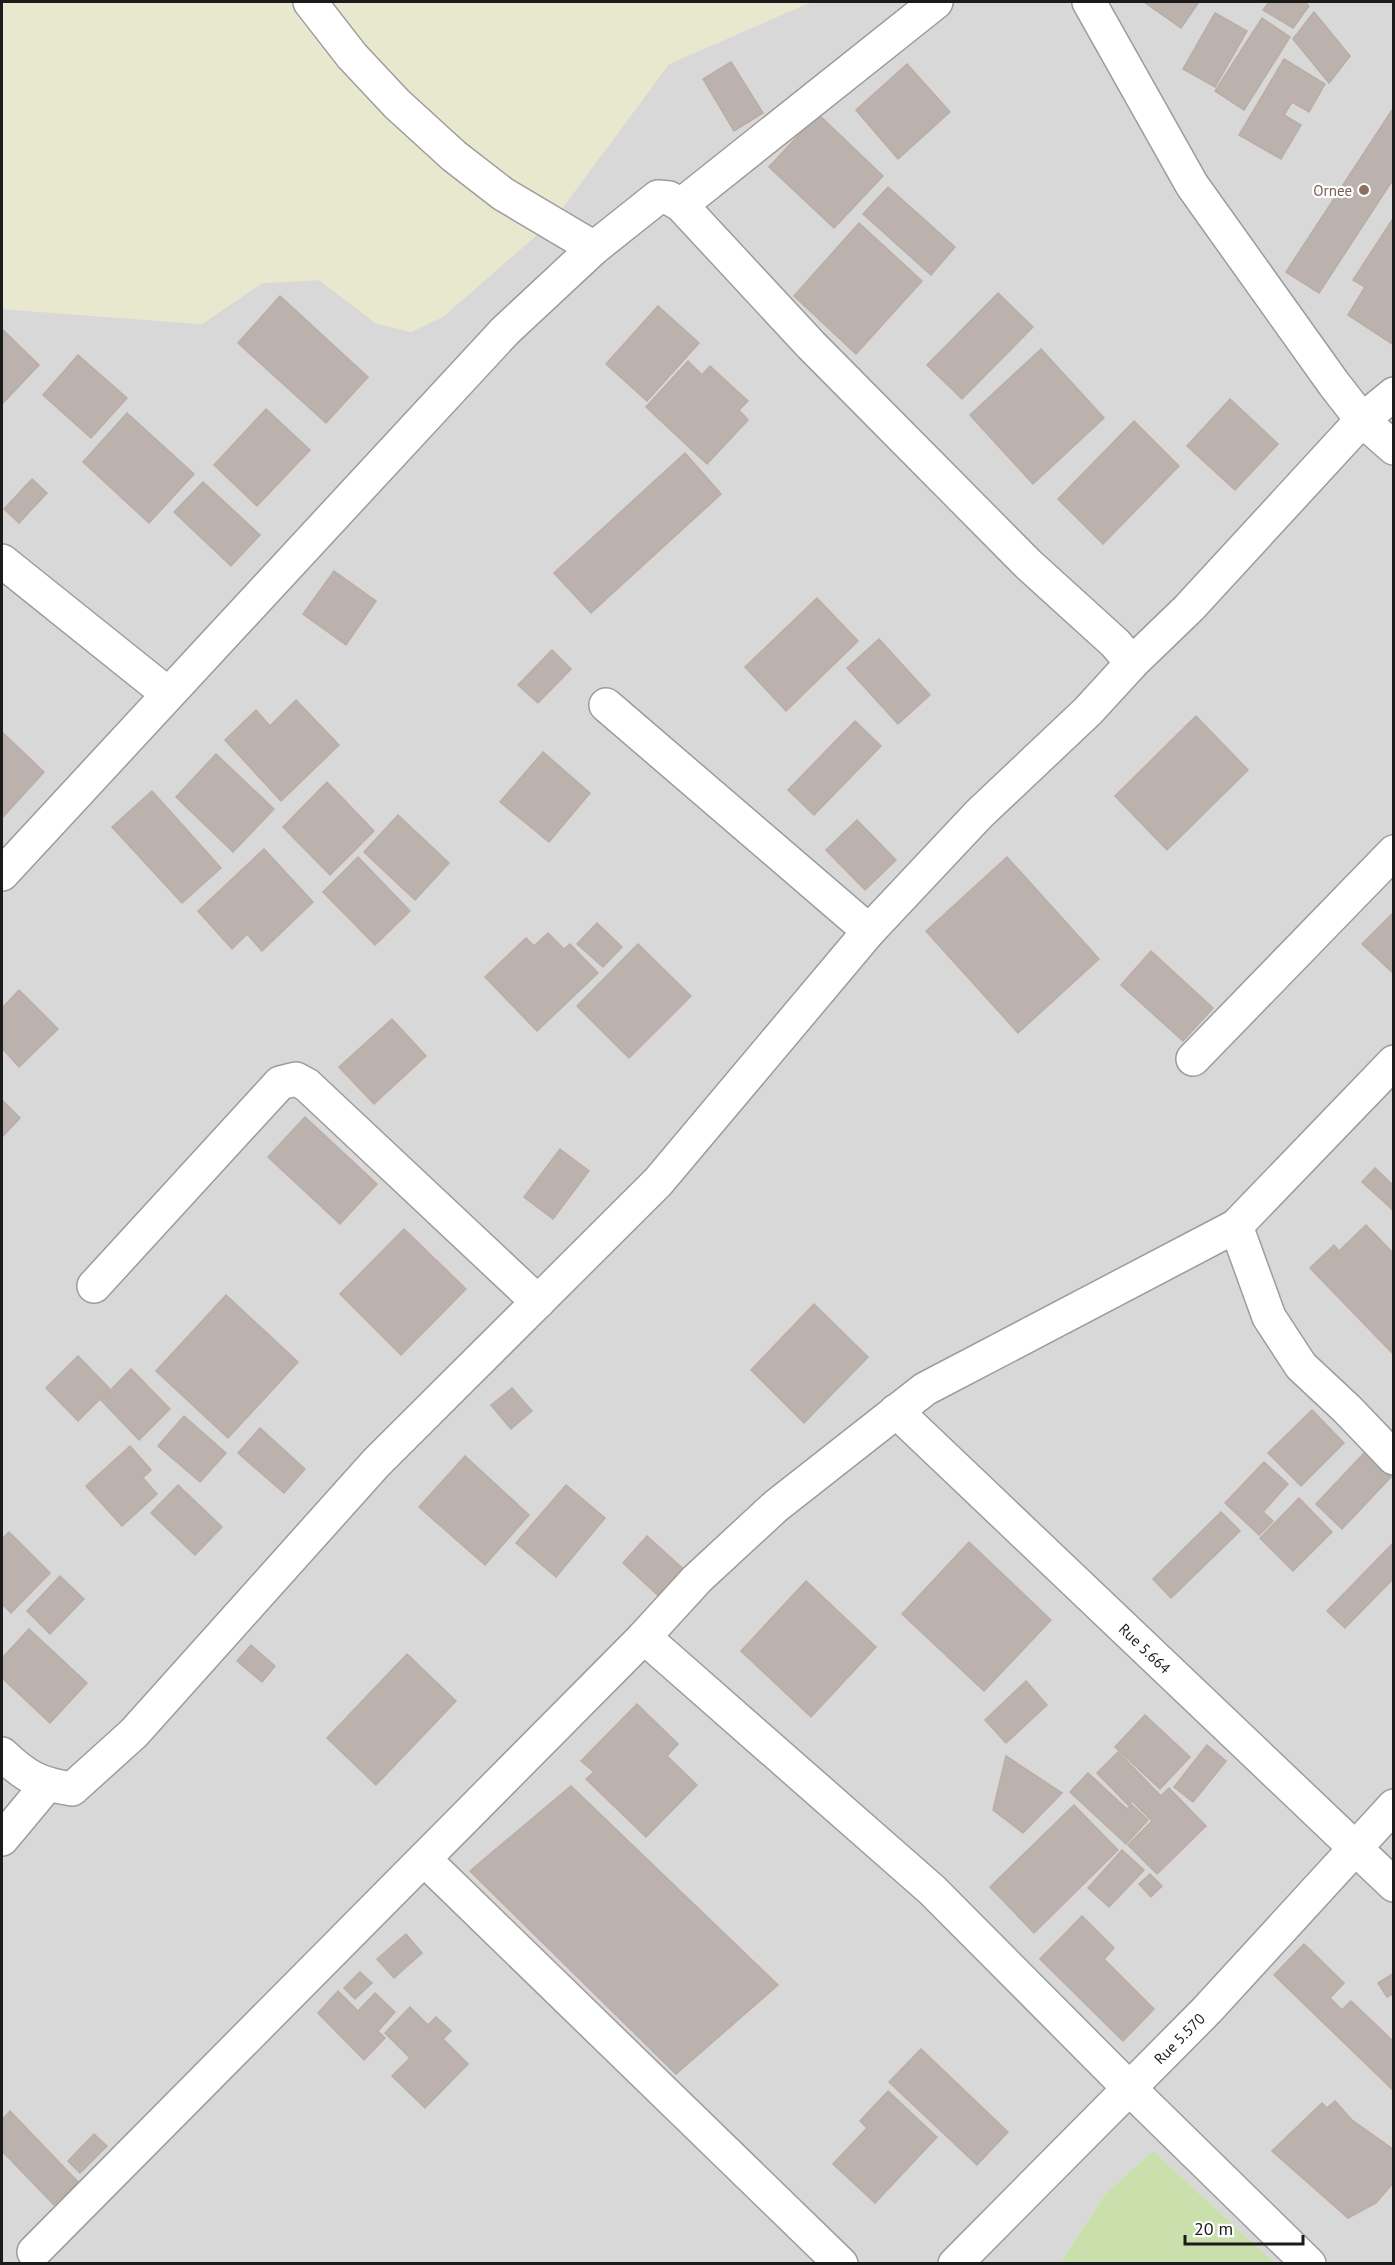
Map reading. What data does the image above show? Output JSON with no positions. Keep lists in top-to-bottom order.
{
  "streets": {
    "street": ["Rue 5.664", "Rue 5.570"]
  },
  "crossings": [
    ["Rue 5.664", "Rue 5.570"]
  ],
  "places": ["Ornee"],
  "scale_bar": "20 m"
}
